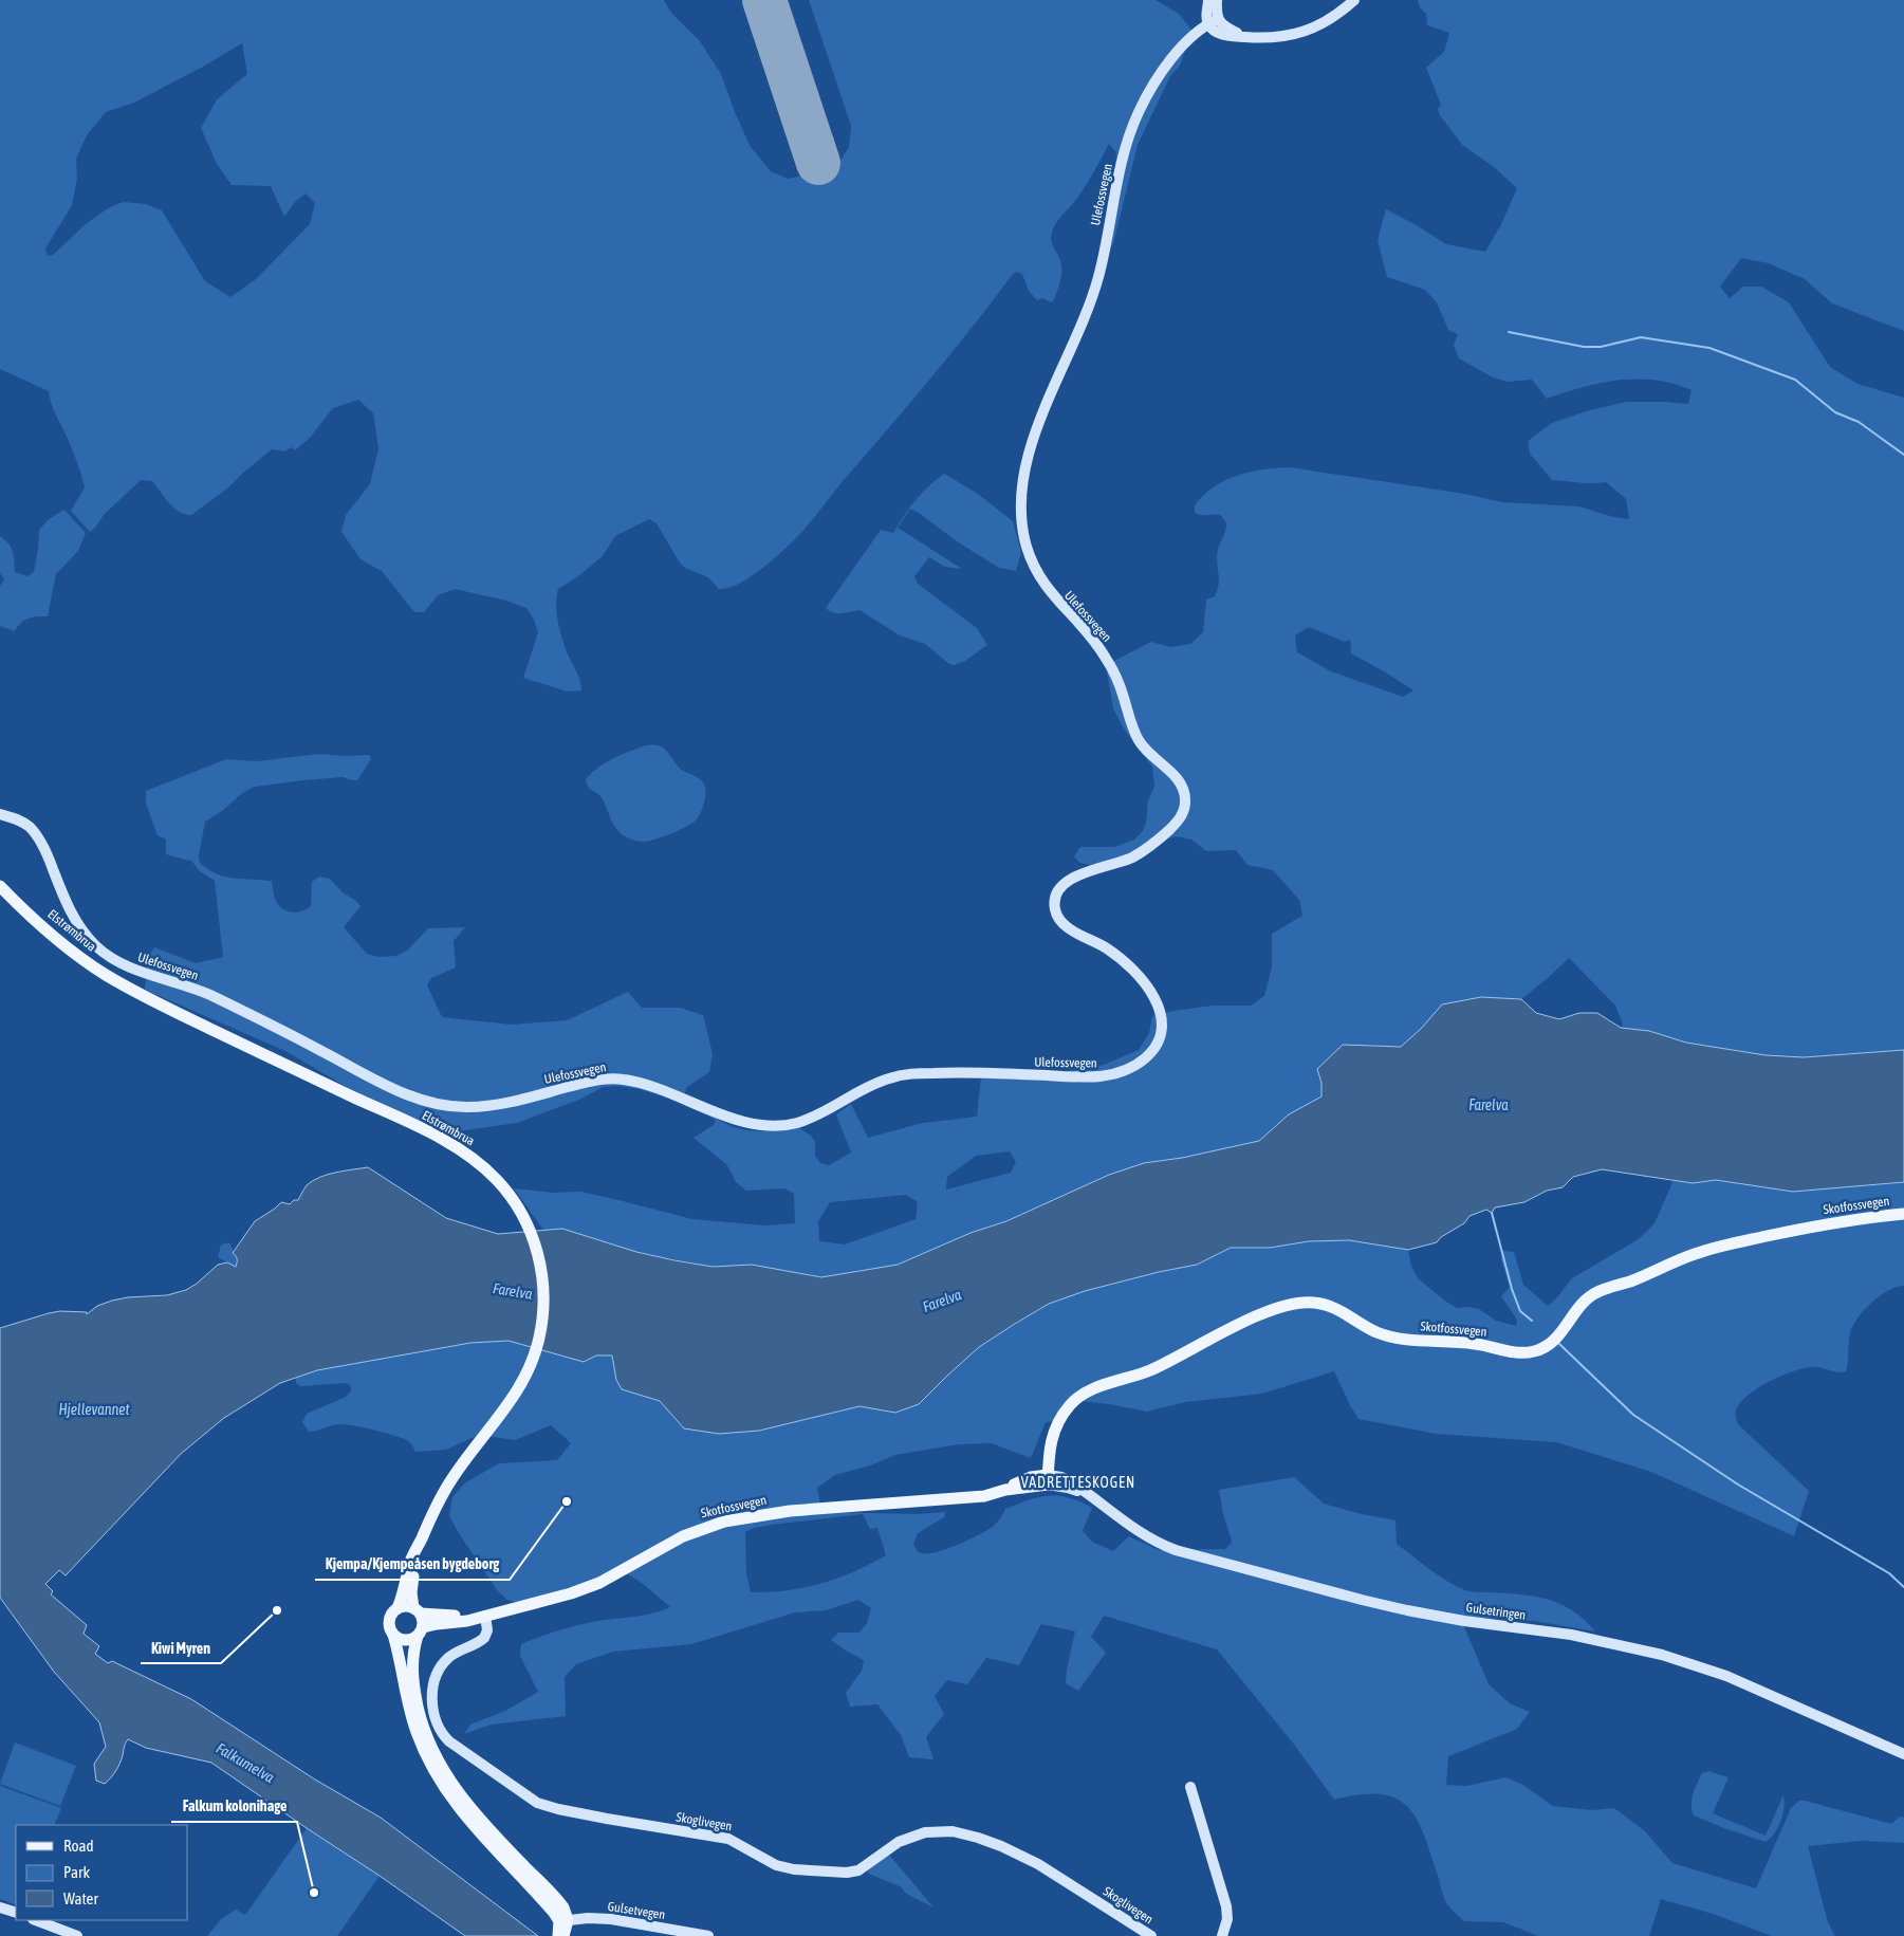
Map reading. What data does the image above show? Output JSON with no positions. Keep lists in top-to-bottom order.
{
  "streets": {
    "main road": ["Elstrømbrua", "Skotfossvegen"],
    "street": [
      "Ulefossvegen",
      "Gulsetringen",
      "Skoglivegen",
      "Gulsetvegen"
    ]
  },
  "crossings": [
    ["Elstrømbrua", "Skotfossvegen"],
    ["Skotfossvegen", "Gulsetringen"],
    ["Skotfossvegen", "Skoglivegen"]
  ],
  "districts": ["VADRETTESKOGEN"],
  "water": ["Farelva", "Hjellevannet", "Falkumelva"],
  "places": ["Kjempa/Kjempeåsen bygdeborg", "Kiwi Myren", "Falkum kolonihage"],
  "legend": ["Road", "Park", "Water"]
}
